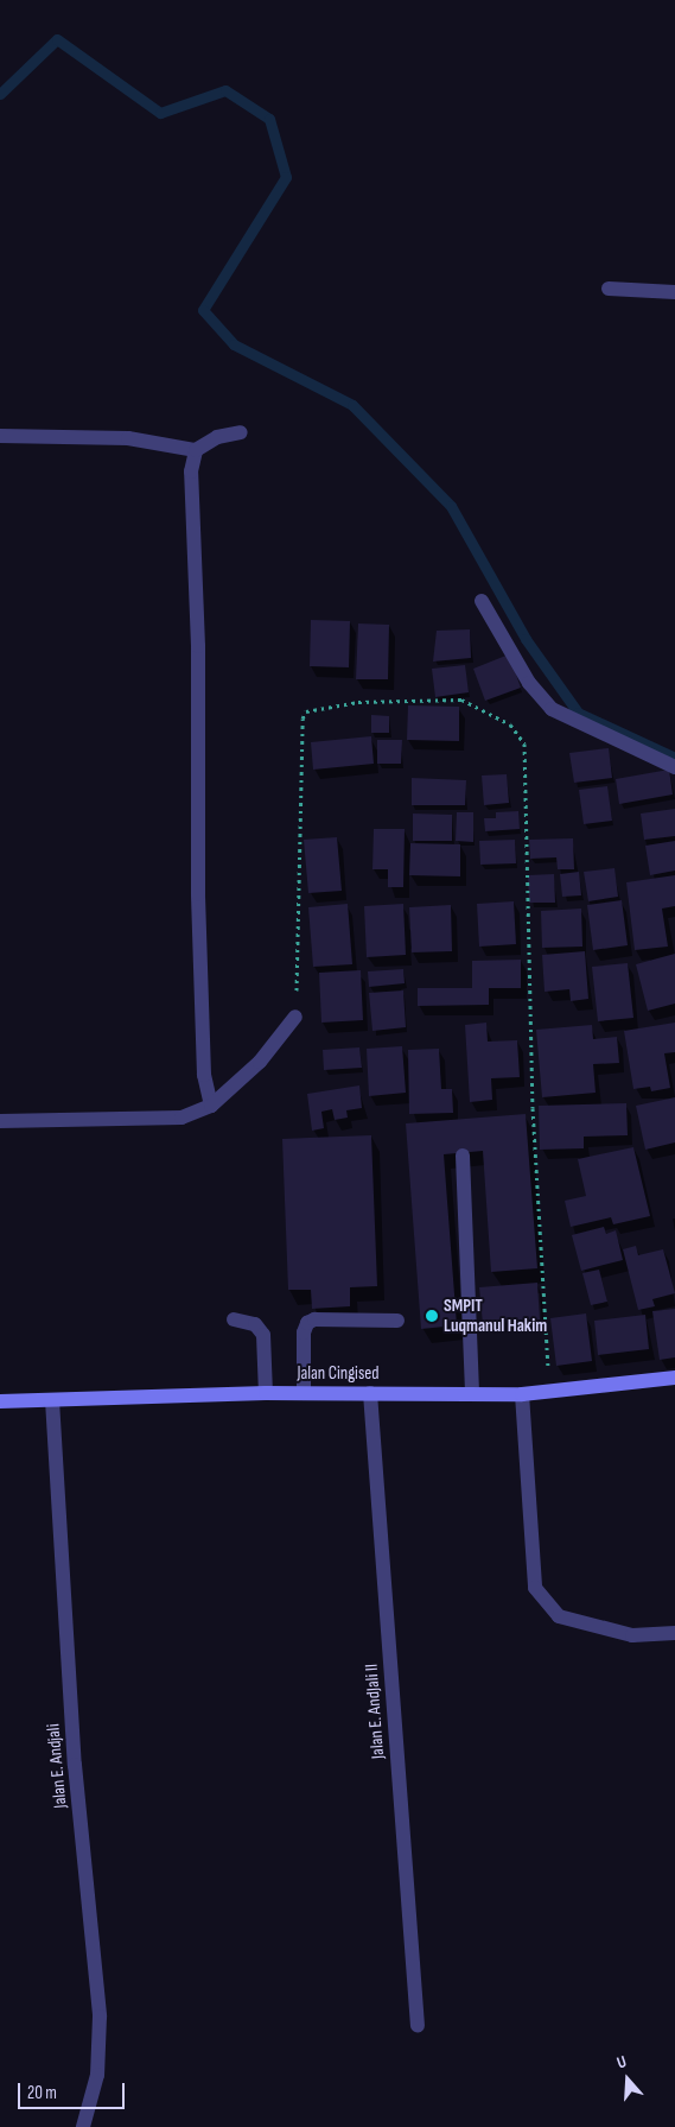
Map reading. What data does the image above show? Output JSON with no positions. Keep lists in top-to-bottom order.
{
  "streets": {
    "main road": ["Jalan Cingised"],
    "street": ["Jalan E. AndJali II", "Jalan E. Andjali"]
  },
  "crossings": [
    ["Jalan Cingised", "Jalan E. AndJali II"],
    ["Jalan Cingised", "Jalan E. Andjali"]
  ],
  "places": ["SMPIT Luqmanul Hakim"],
  "scale_bar": "20 m",
  "north": "top"
}
